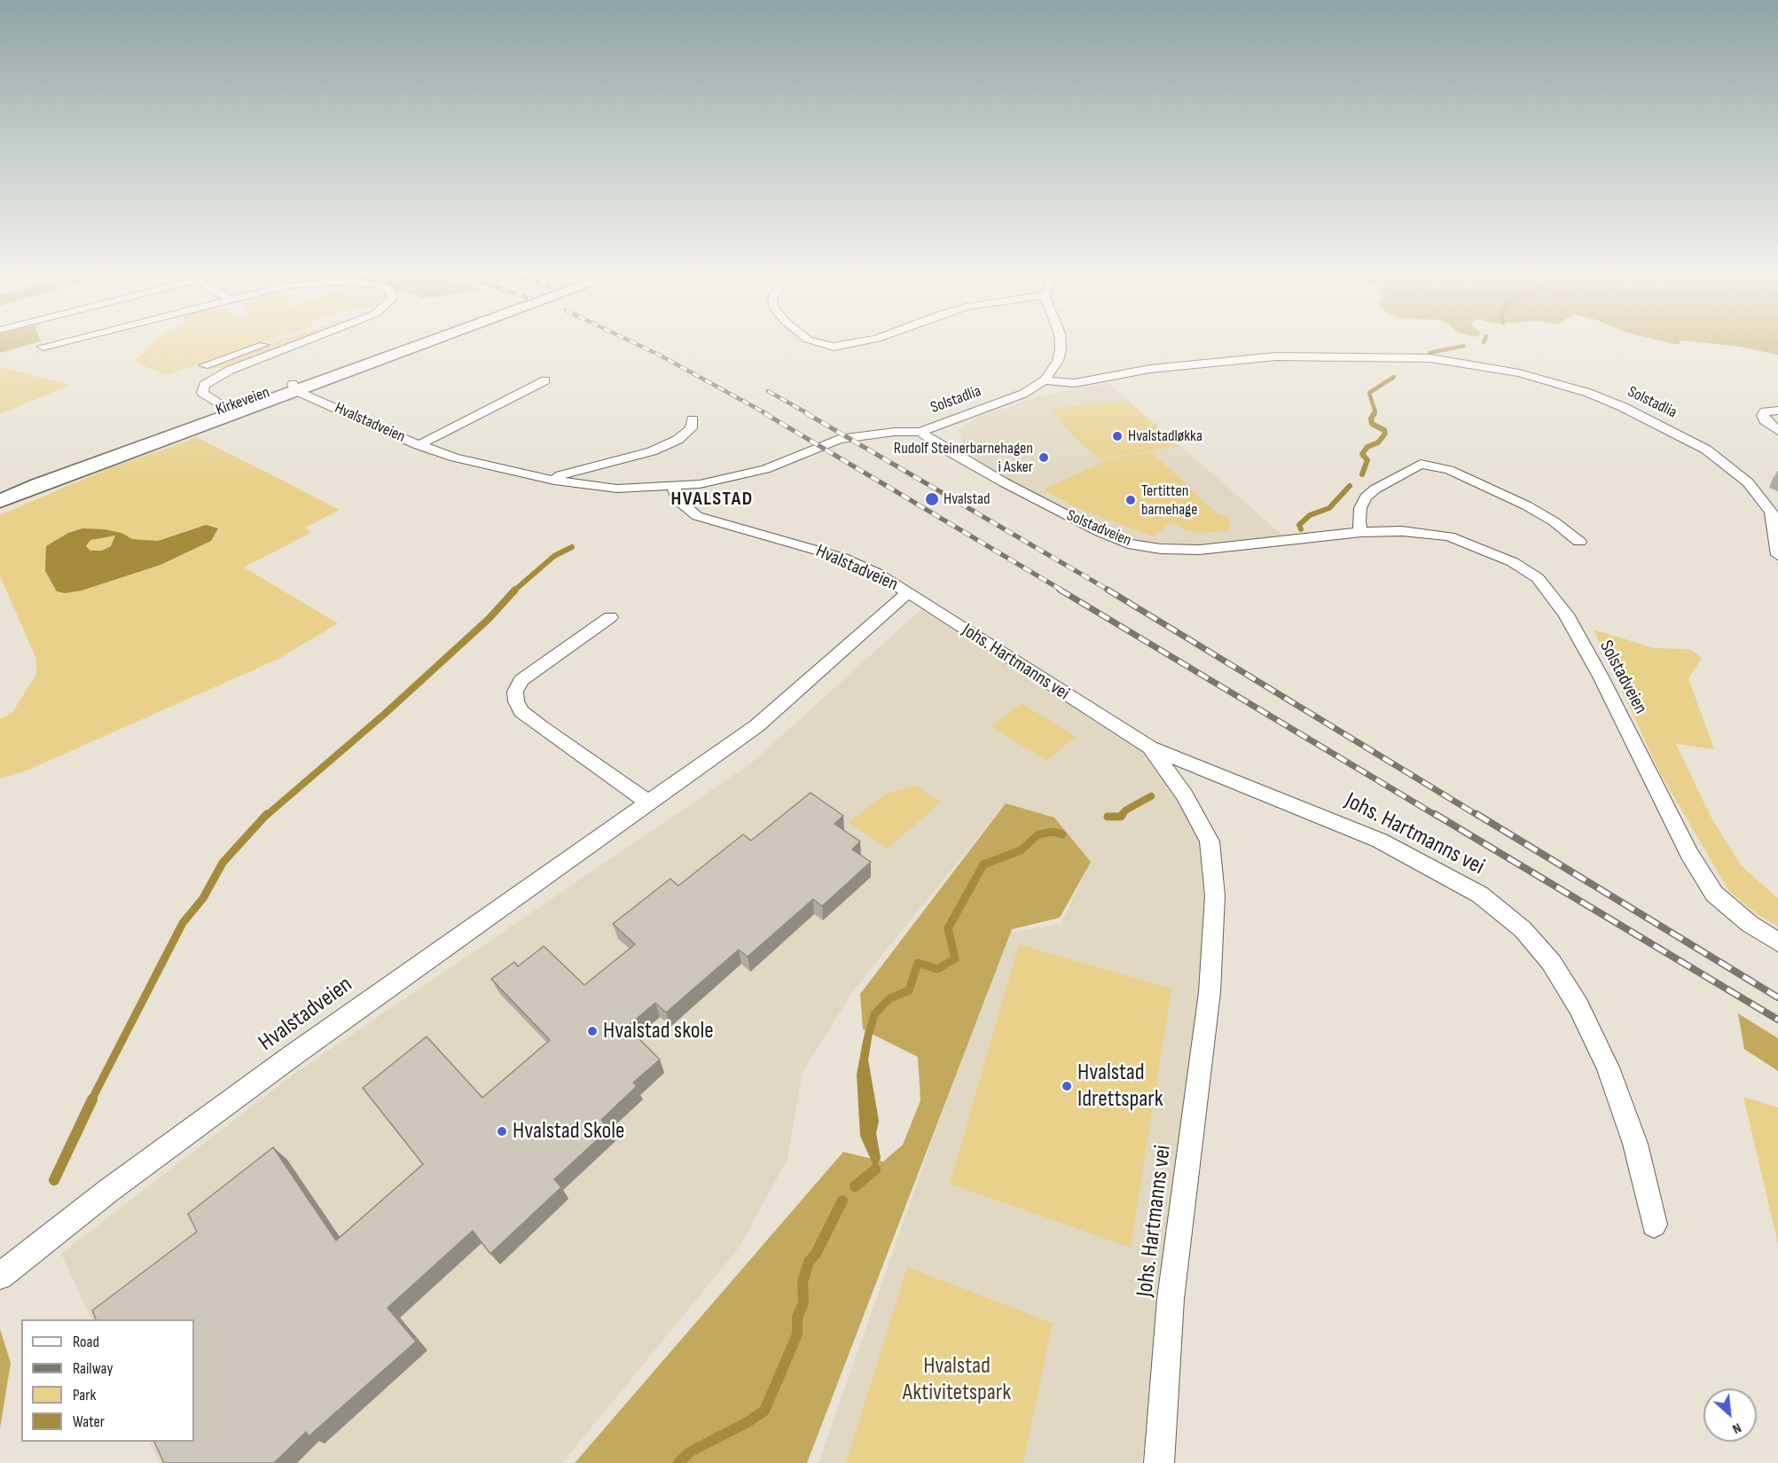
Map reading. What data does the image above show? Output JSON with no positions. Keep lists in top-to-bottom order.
{
  "streets": {
    "main road": ["Kirkeveien"],
    "street": [
      "Solstadlia",
      "Hvalstadveien",
      "Solstadveien",
      "Johs. Hartmanns vei"
    ]
  },
  "crossings": [
    ["Solstadlia", "Hvalstadveien"],
    ["Solstadlia", "Solstadveien"],
    ["Kirkeveien", "Hvalstadveien"],
    ["Hvalstadveien", "Johs. Hartmanns vei"]
  ],
  "districts": ["HVALSTAD"],
  "parks": ["Hvalstad Aktivitetspark"],
  "places": [
    "Hvalstadløkka",
    "Rudolf Steinerbarnehagen i Asker",
    "Hvalstad",
    "Tertitten barnehage",
    "Hvalstad skole",
    "Hvalstad Idrettspark",
    "Hvalstad Skole"
  ],
  "legend": [
    "Road",
    "Railway",
    "Park",
    "Water"
  ],
  "north": "bottom right"
}
